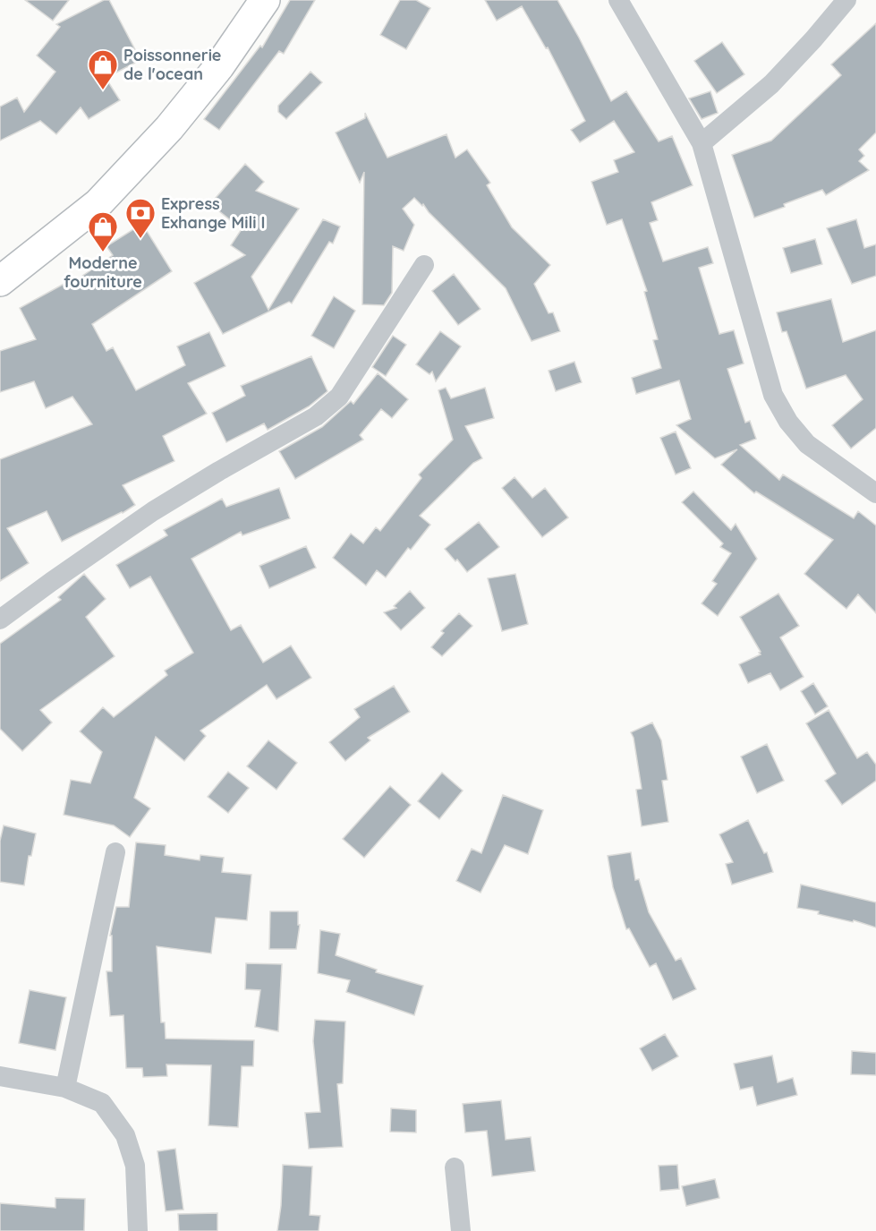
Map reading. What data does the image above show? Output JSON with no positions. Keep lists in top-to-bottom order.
{
  "places": {
    "shop": ["Poissonnerie de l'ocean", "Moderne fourniture"],
    "bank": ["Express Exhange Mili I"]
  }
}
